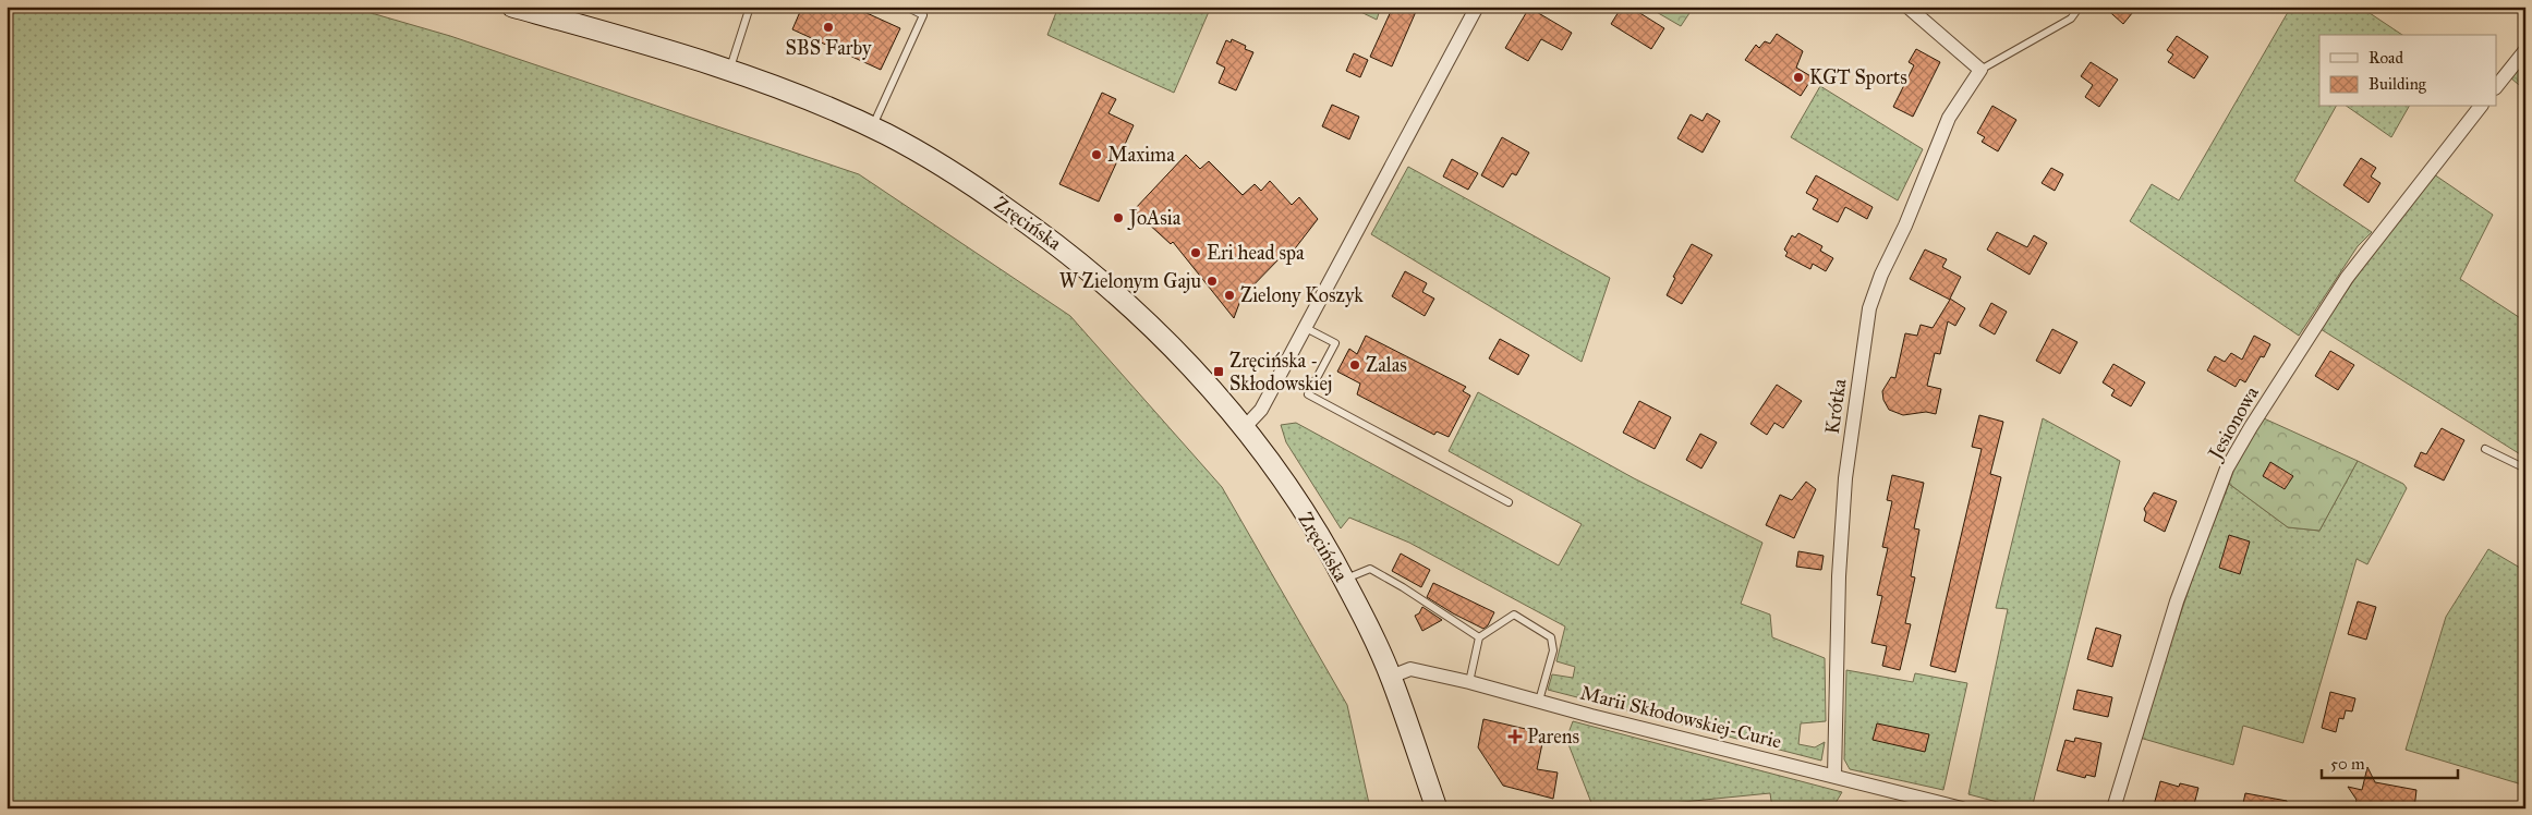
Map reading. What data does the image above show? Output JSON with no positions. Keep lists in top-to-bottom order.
{
  "streets": {
    "street": [
      "Zręcińska",
      "Krótka",
      "Jesionowa",
      "Marii Skłodowskiej-Curie"
    ]
  },
  "crossings": [
    ["Zręcińska", "Marii Skłodowskiej-Curie"],
    ["Krótka", "Marii Skłodowskiej-Curie"]
  ],
  "places": {
    "other": [
      "SBS Farby",
      "KGT Sports",
      "Maxima",
      "JoAsia",
      "Eri head spa",
      "W Zielonym Gaju",
      "Zielony Koszyk",
      "Zalas"
    ],
    "transit": ["Zręcińska - Skłodowskiej"],
    "health": ["Parens"]
  },
  "legend": ["Road", "Building"],
  "scale_bar": "50 m"
}
